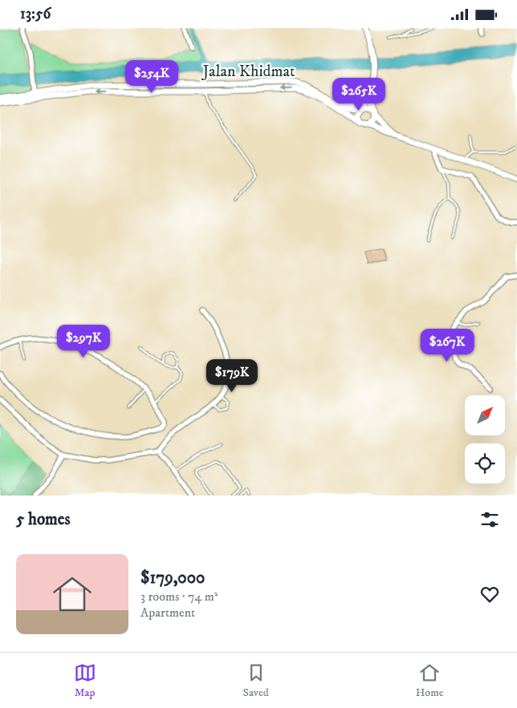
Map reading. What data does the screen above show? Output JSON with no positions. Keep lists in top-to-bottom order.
{
  "streets": {
    "street": ["Jalan Khidmat"]
  },
  "north": "top right",
  "page": {
    "status": "13:56",
    "price": [
      "$254K",
      "$265K",
      "$297K",
      "$267K",
      "$179K"
    ],
    "heading": "5 homes",
    "list": [
      {
        "name": "$179,000",
        "note": "3 rooms · 74 m² · Apartment"
      }
    ],
    "tabs": ["Map", "Saved", "Home"]
  }
}
